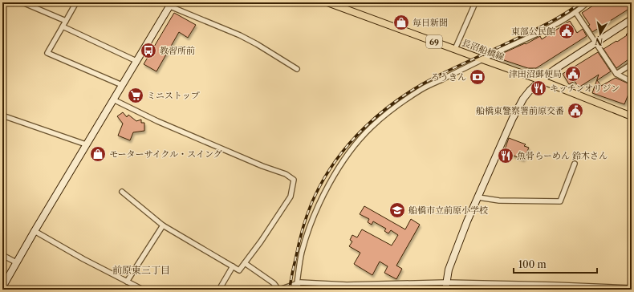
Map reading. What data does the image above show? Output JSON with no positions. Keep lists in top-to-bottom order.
{
  "streets": {
    "main road": ["69", "長沼船橋線"]
  },
  "districts": ["前原東三丁目"],
  "places": {
    "shop": ["毎日新聞", "モーターサイクル・スイング"],
    "public building": ["東部公民館", "津田沼郵便局", "船橋東警察署前原交番"],
    "bus stop": ["教習所前"],
    "bank": ["ろうきん"],
    "restaurant": ["キッチンオリジン", "魚骨らーめん 鈴木さん"],
    "supermarket": ["ミニストップ"],
    "school or university": ["船橋市立前原小学校"]
  },
  "scale_bar": "100 m",
  "north": "bottom"
}
